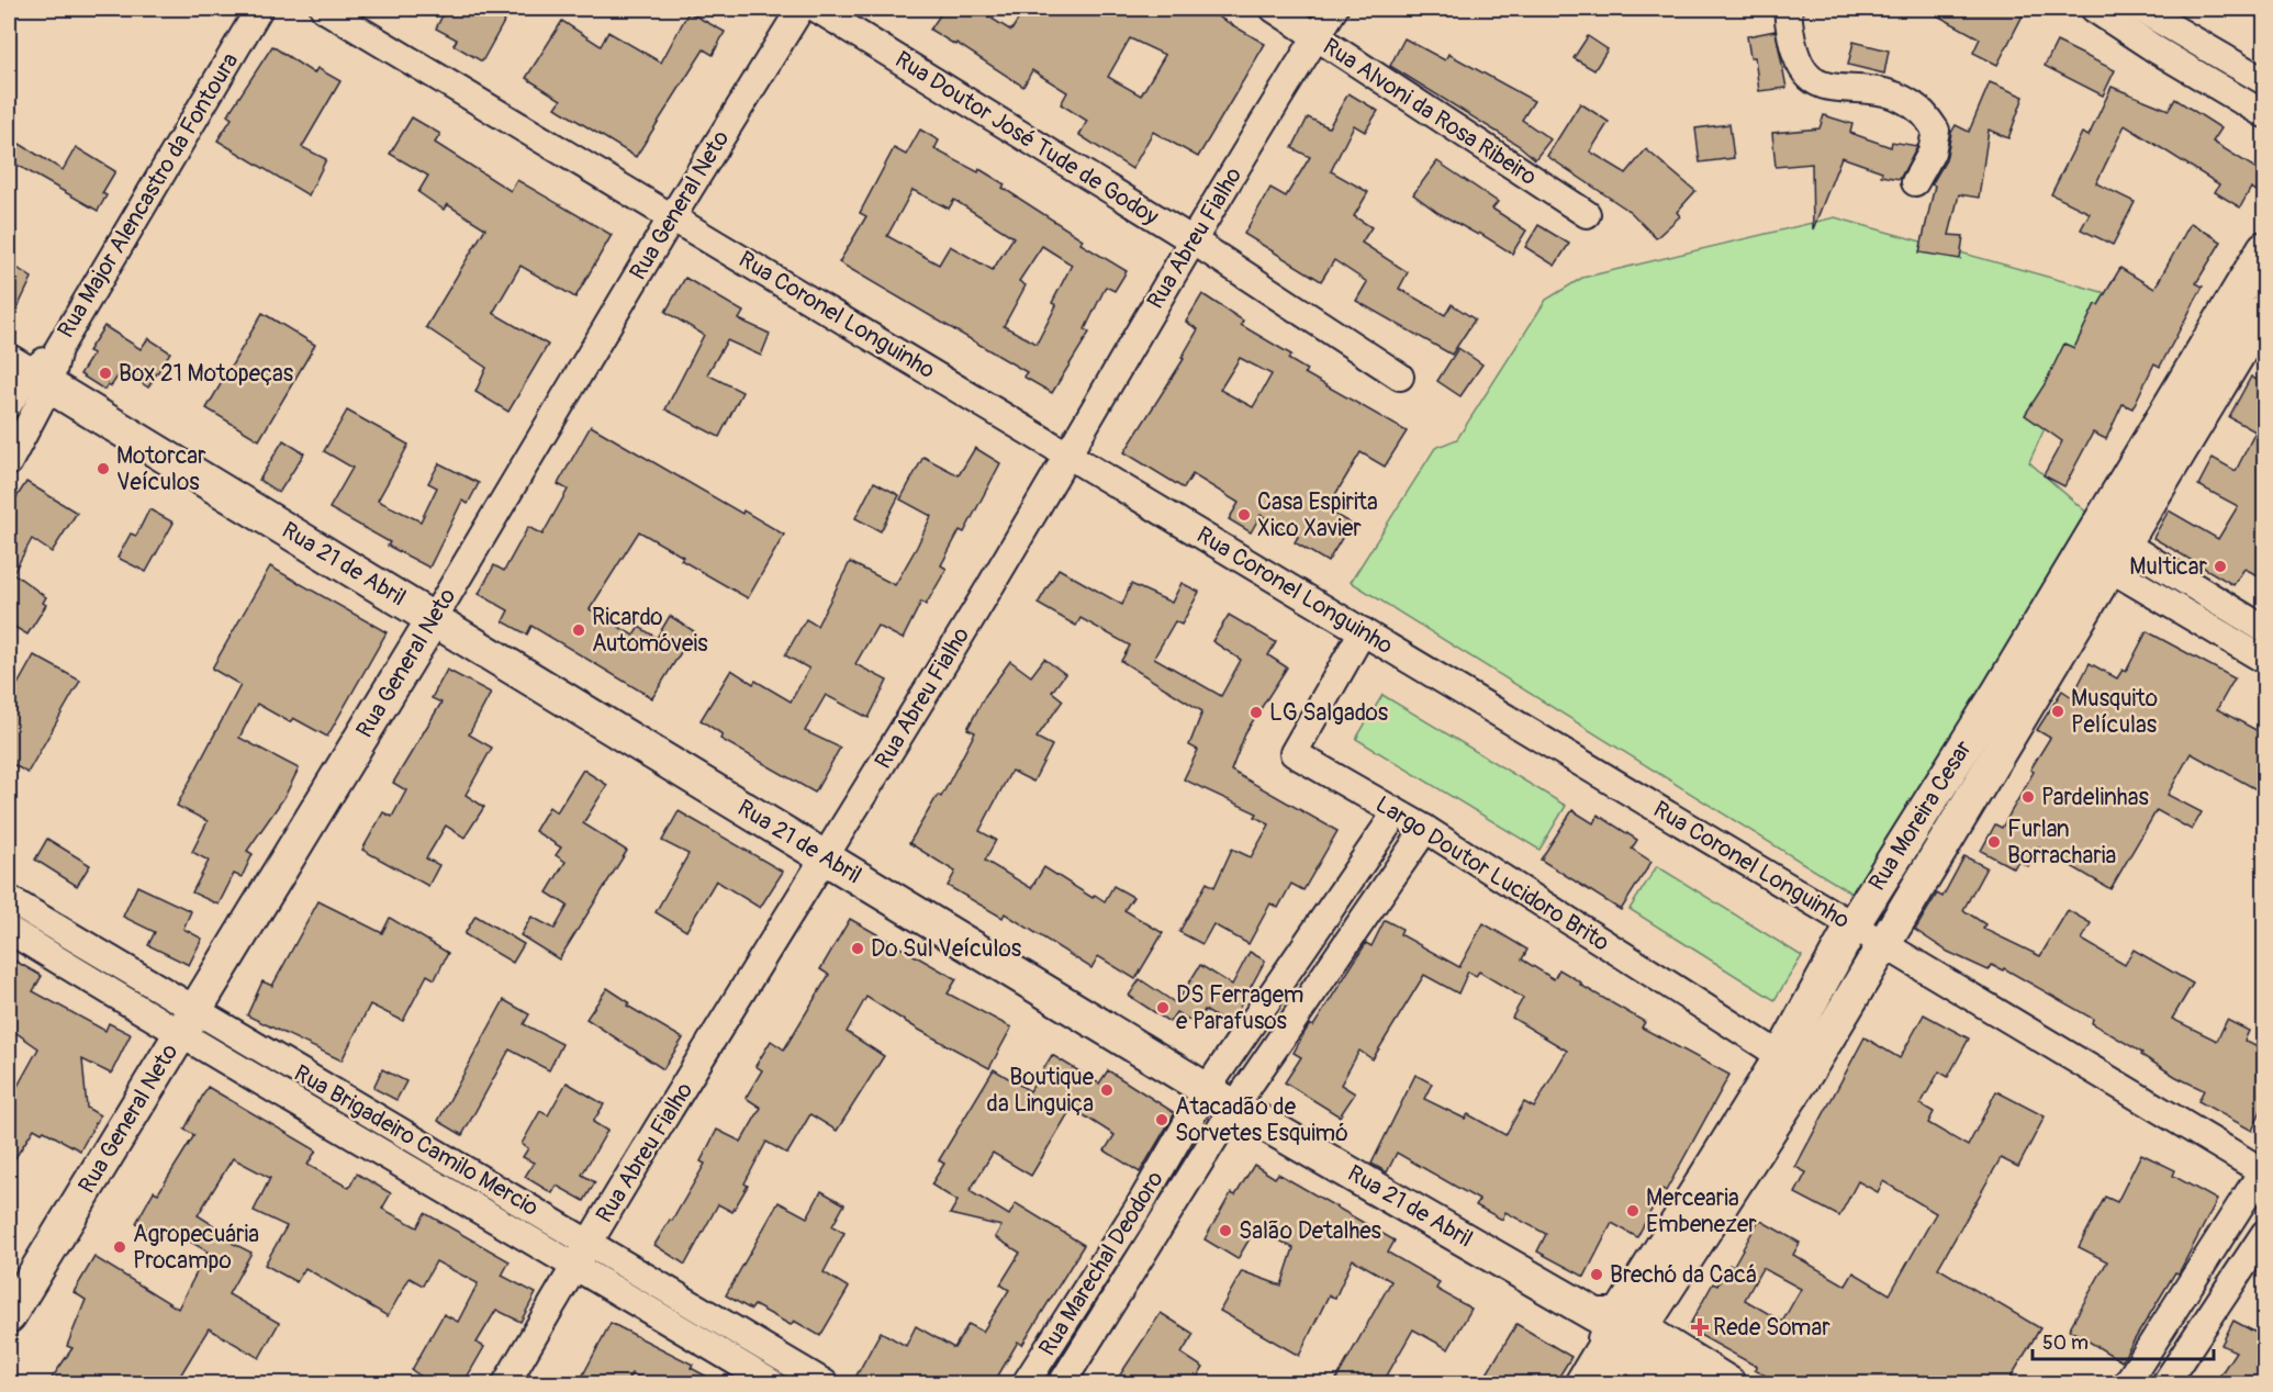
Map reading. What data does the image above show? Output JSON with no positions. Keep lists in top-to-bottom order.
{
  "streets": {
    "street": [
      "Rua Alvoni da Rosa Ribeiro",
      "Rua Doutor José Tude de Godoy",
      "Rua Major Alencastro da Fontoura",
      "Rua General Neto",
      "Rua Abreu Fialho",
      "Rua Coronel Longuinho",
      "Rua 21 de Abril",
      "Rua Moreira Cesar",
      "Largo Doutor Lucidoro Brito",
      "Rua Brigadeiro Camilo Mercio",
      "Rua Marechal Deodoro"
    ]
  },
  "crossings": [
    ["Rua Alvoni da Rosa Ribeiro", "Rua Abreu Fialho"],
    ["Rua Doutor José Tude de Godoy", "Rua Abreu Fialho"],
    ["Rua Major Alencastro da Fontoura", "Rua 21 de Abril"],
    ["Rua General Neto", "Rua Coronel Longuinho"],
    ["Rua General Neto", "Rua 21 de Abril"],
    ["Rua General Neto", "Rua Brigadeiro Camilo Mercio"],
    ["Rua Abreu Fialho", "Rua Coronel Longuinho"],
    ["Rua Abreu Fialho", "Rua 21 de Abril"],
    ["Rua Abreu Fialho", "Rua Brigadeiro Camilo Mercio"],
    ["Rua Coronel Longuinho", "Rua Moreira Cesar"],
    ["Rua Coronel Longuinho", "Largo Doutor Lucidoro Brito"],
    ["Rua 21 de Abril", "Rua Moreira Cesar"],
    ["Rua 21 de Abril", "Rua Marechal Deodoro"],
    ["Rua Moreira Cesar", "Largo Doutor Lucidoro Brito"],
    ["Largo Doutor Lucidoro Brito", "Rua Marechal Deodoro"]
  ],
  "places": {
    "other": [
      "Box 21 Motopeças",
      "Motorcar Veículos",
      "Casa Espirita Xico Xavier",
      "Multicar",
      "Ricardo Automóveis",
      "Musquito Películas",
      "LG Salgados",
      "Pardelinhas",
      "Furlan Borracharia",
      "Do Sul Veículos",
      "DS Ferragem e Parafusos",
      "Boutique da Linguiça",
      "Atacadão de Sorvetes Esquimó",
      "Mercearia Embenezer",
      "Salão Detalhes",
      "Agropecuária Procampo",
      "Brechó da Cacá"
    ],
    "health": ["Rede Somar"]
  },
  "scale_bar": "50 m"
}
